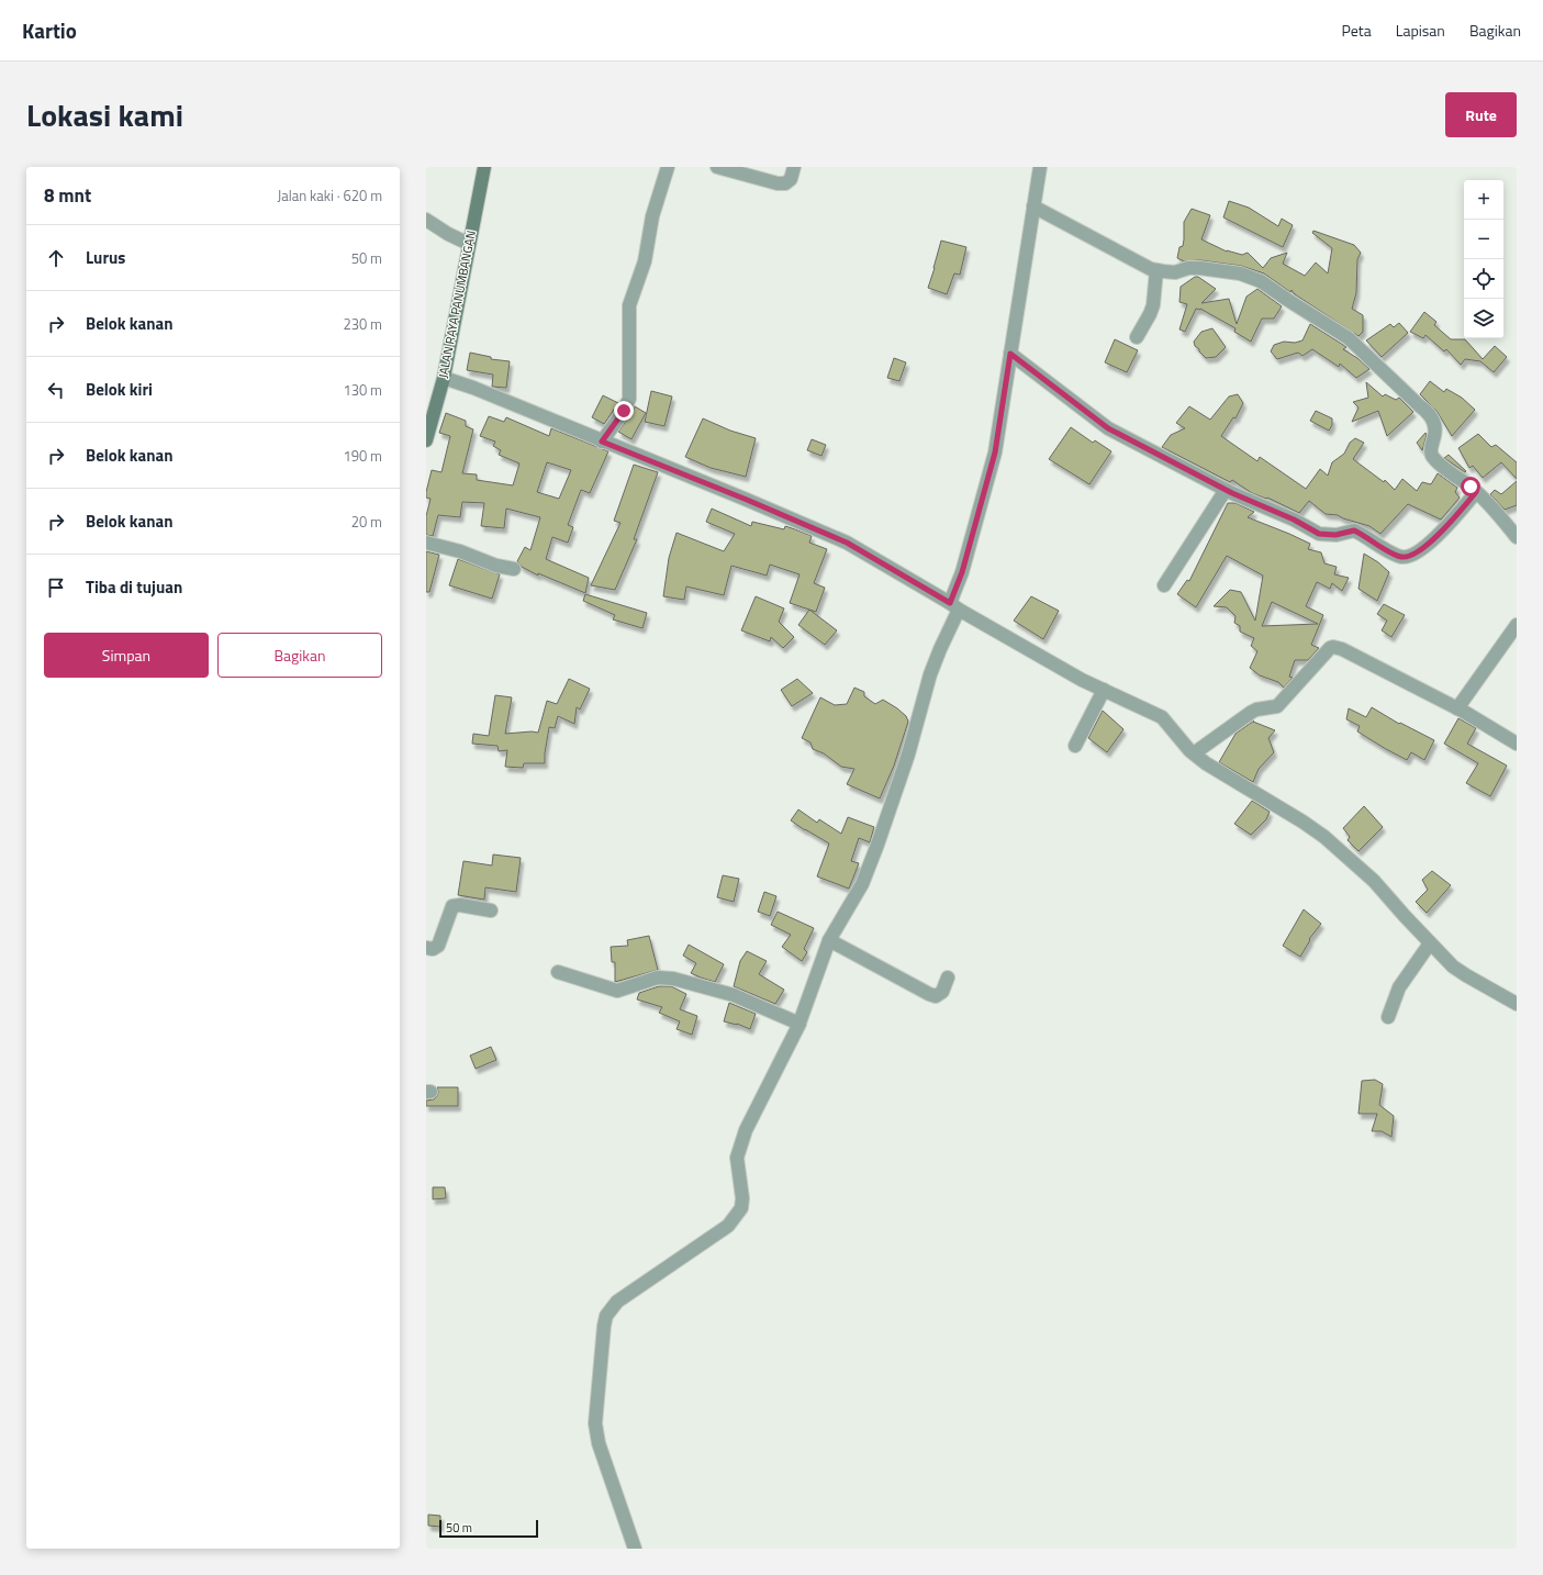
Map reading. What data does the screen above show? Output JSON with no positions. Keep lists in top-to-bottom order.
{
  "streets": {
    "main road": ["JALAN RAYA PANUMBANGAN"]
  },
  "scale_bar": "50 m",
  "page": {
    "header": "Kartio",
    "nav": ["Peta", "Lapisan", "Bagikan"],
    "title": "Lokasi kami",
    "buttons": [
      "Rute",
      ["Simpan", "Bagikan"]
    ],
    "heading": ["8 mnt", "Jalan kaki · 620 m"],
    "map_buttons": ["+", "−"],
    "list": [
      ["Lurus", "50 m"],
      ["Belok kanan", "230 m"],
      ["Belok kiri", "130 m"],
      ["Belok kanan", "190 m"],
      ["Belok kanan", "20 m"],
      "Tiba di tujuan"
    ],
    "scale": "50 m"
  }
}
